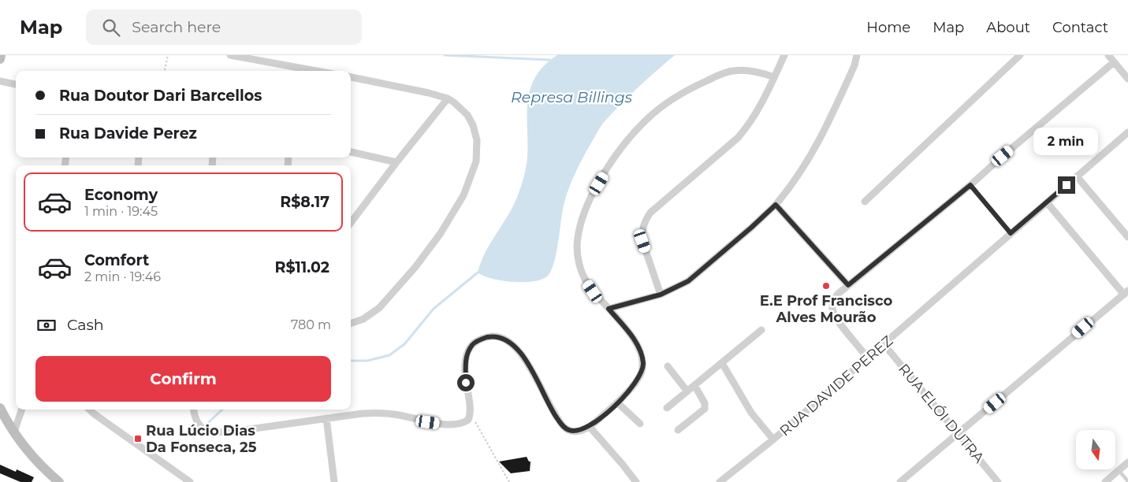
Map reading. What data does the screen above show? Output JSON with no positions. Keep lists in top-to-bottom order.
{
  "streets": {
    "street": ["RUA DAVIDE PEREZ", "RUA ELÓI DUTRA"]
  },
  "crossings": [
    ["RUA DAVIDE PEREZ", "RUA ELÓI DUTRA"]
  ],
  "water": ["Represa Billings"],
  "places": {
    "other": ["E.E Prof Francisco Alves Mourão"],
    "transit": ["Rua Lúcio Dias Da Fonseca, 25"]
  },
  "north": "bottom",
  "page": {
    "header": "Map",
    "search": "Search here",
    "nav": [
      "Home",
      "Map",
      "About",
      "Contact"
    ],
    "banner": ["Rua Doutor Dari Barcellos", "Rua Davide Perez"],
    "bubble": "2 min",
    "list": [
      {
        "name": "Economy",
        "note": "1 min · 19:45",
        "value": "R$8.17"
      },
      {
        "name": "Comfort",
        "note": "2 min · 19:46",
        "value": "R$11.02"
      }
    ],
    "pay": ["Cash", "780 m"],
    "buttons": "Confirm"
  }
}
